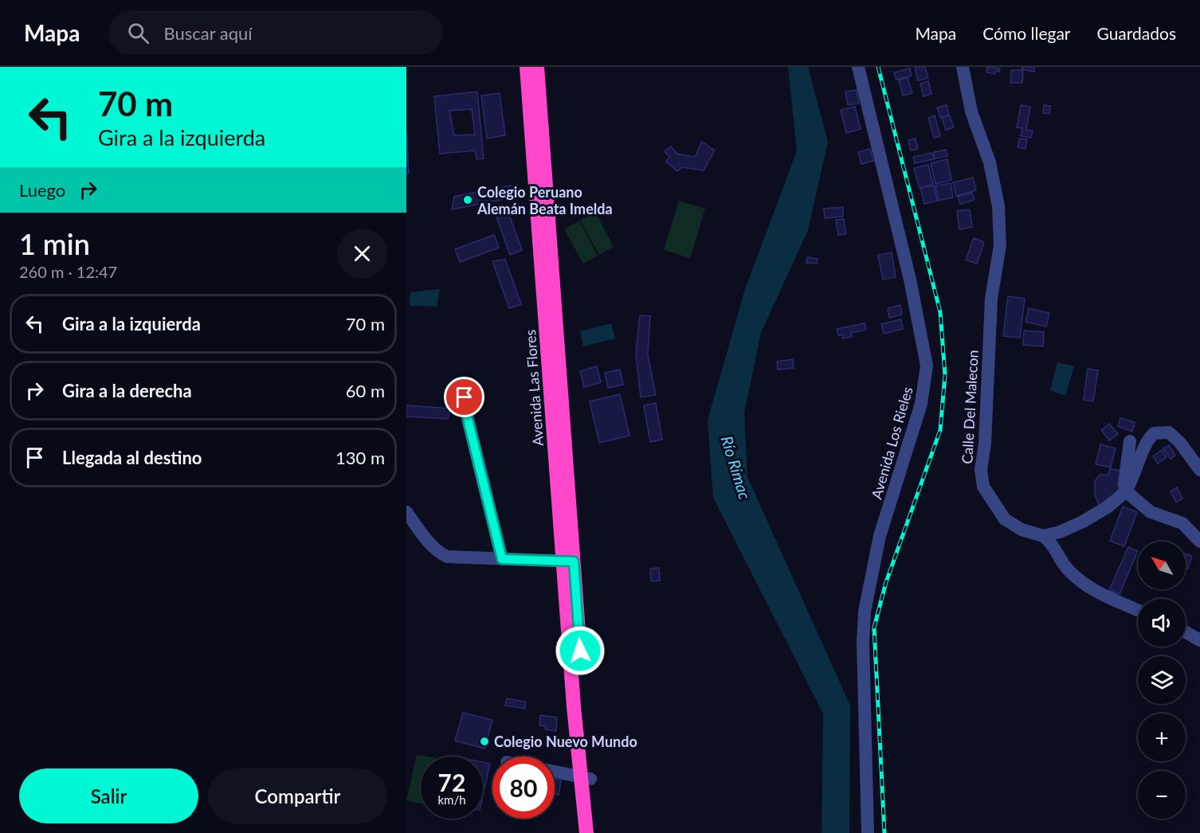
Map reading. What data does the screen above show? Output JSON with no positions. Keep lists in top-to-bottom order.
{
  "streets": {
    "highway": ["Avenida Las Flores"],
    "street": ["Calle Del Malecon", "Avenida Los Rieles"]
  },
  "water": ["Río Rímac"],
  "places": ["Colegio Peruano Alemán Beata Imelda", "Colegio Nuevo Mundo"],
  "north": "top left",
  "page": {
    "header": "Mapa",
    "search": "Buscar aquí",
    "nav": ["Mapa", "Cómo llegar", "Guardados"],
    "turn": ["70 m", "Gira a la izquierda"],
    "then": "Luego",
    "heading": ["1 min", "260 m · 12:47"],
    "list": [
      {
        "name": "Gira a la izquierda",
        "value": "70 m"
      },
      {
        "name": "Gira a la derecha",
        "value": "60 m"
      },
      {
        "name": "Llegada al destino",
        "value": "130 m"
      }
    ],
    "map_buttons": ["+", "−"],
    "speed": "72 km/h",
    "limit": "80",
    "buttons": ["Salir", "Compartir"]
  }
}
